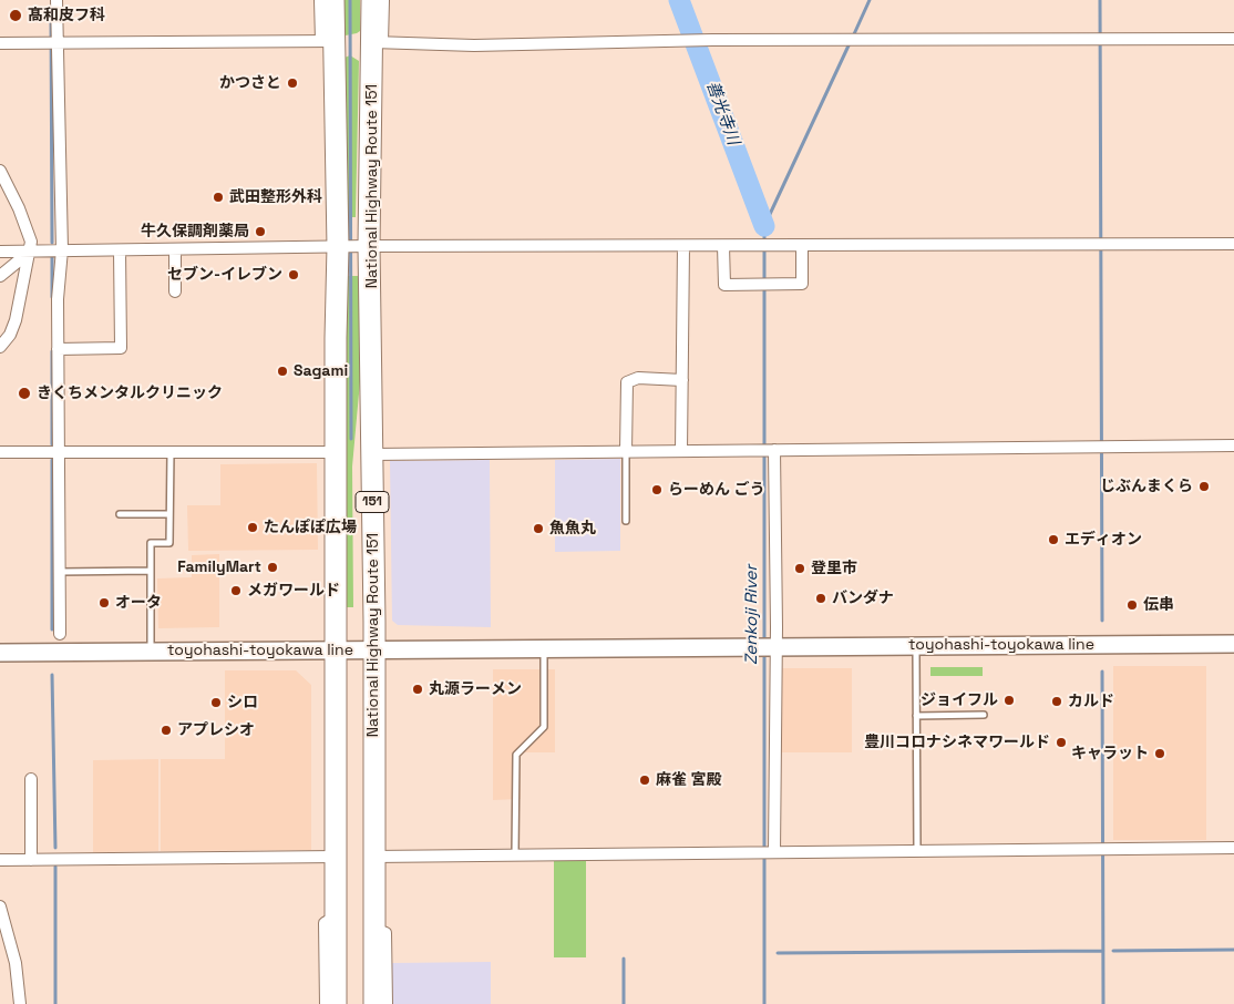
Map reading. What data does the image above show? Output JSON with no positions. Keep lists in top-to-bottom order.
{
  "streets": {
    "highway": ["National Highway Route 151", "151"],
    "main road": ["toyohashi-toyokawa line"]
  },
  "crossings": [
    ["National Highway Route 151", "toyohashi-toyokawa line"],
    ["151", "toyohashi-toyokawa line"]
  ],
  "water": ["善光寺川", "Zenkoji River"],
  "places": [
    "髙和皮フ科",
    "かつさと",
    "武田整形外科",
    "牛久保調剤薬局",
    "セブン-イレブン",
    "Sagami",
    "きくちメンタルクリニック",
    "じぶんまくら",
    "らーめん ごう",
    "たんぽぽ広場",
    "魚魚丸",
    "エディオン",
    "FamilyMart",
    "登里市",
    "メガワールド",
    "バンダナ",
    "オータ",
    "伝串",
    "丸源ラーメン",
    "ジョイフル",
    "カルド",
    "シロ",
    "アプレシオ",
    "豊川コロナシネマワールド",
    "キャラット",
    "麻雀 宮殿"
  ]
}
